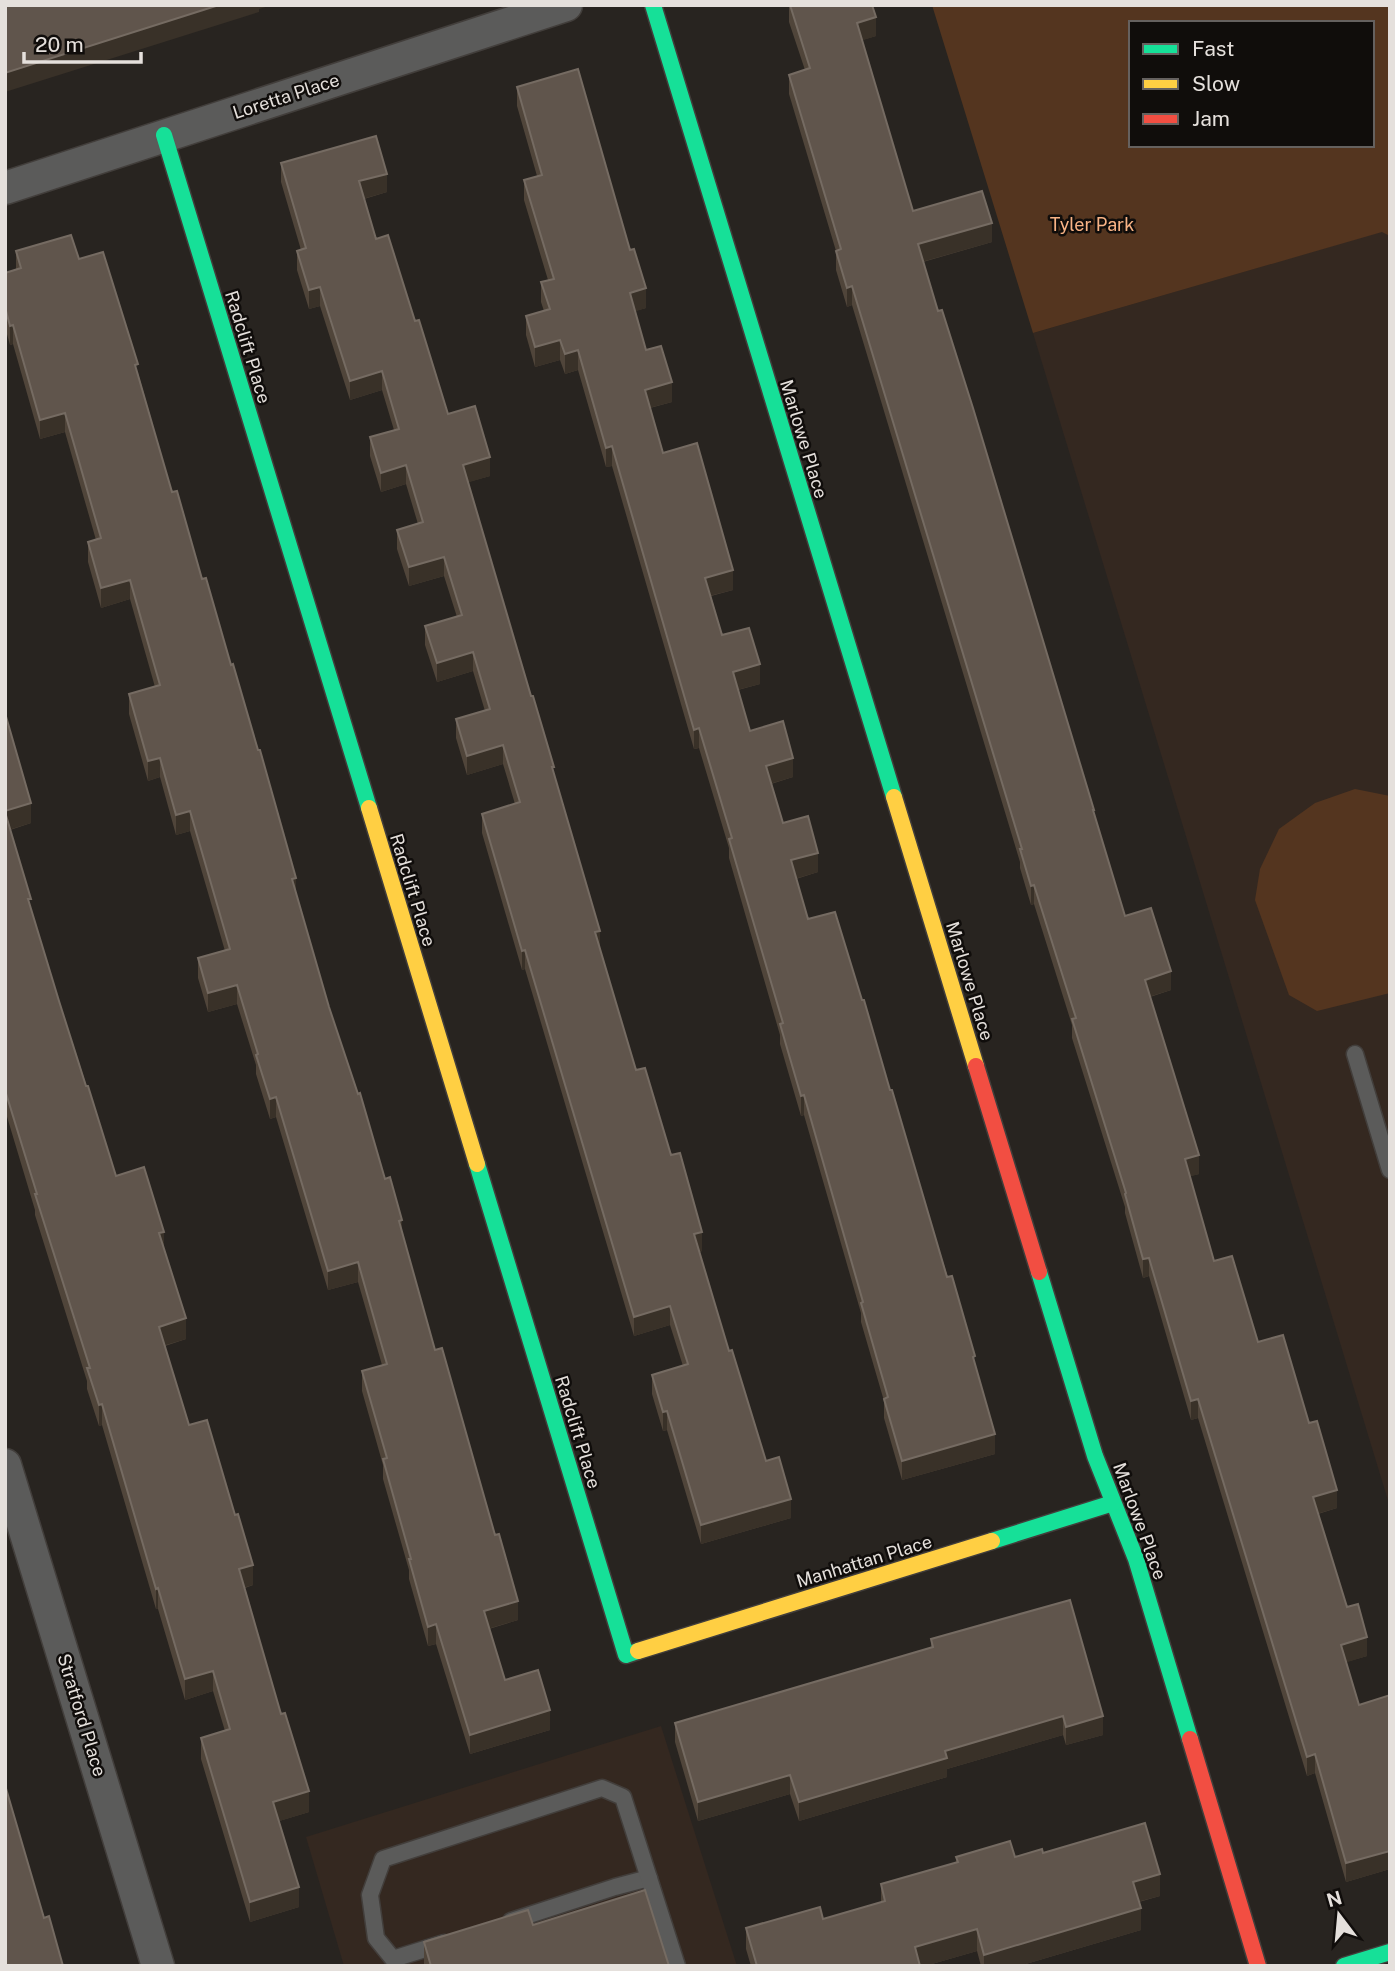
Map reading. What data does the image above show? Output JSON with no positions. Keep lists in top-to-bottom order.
{
  "streets": {
    "street": [
      "Loretta Place",
      "Radclift Place",
      "Marlowe Place",
      "Manhattan Place",
      "Stratford Place"
    ]
  },
  "crossings": [
    ["Loretta Place", "Radclift Place"],
    ["Radclift Place", "Manhattan Place"],
    ["Marlowe Place", "Manhattan Place"]
  ],
  "parks": ["Tyler Park"],
  "legend": ["Fast", "Slow", "Jam"],
  "scale_bar": "20 m",
  "north": "top"
}
